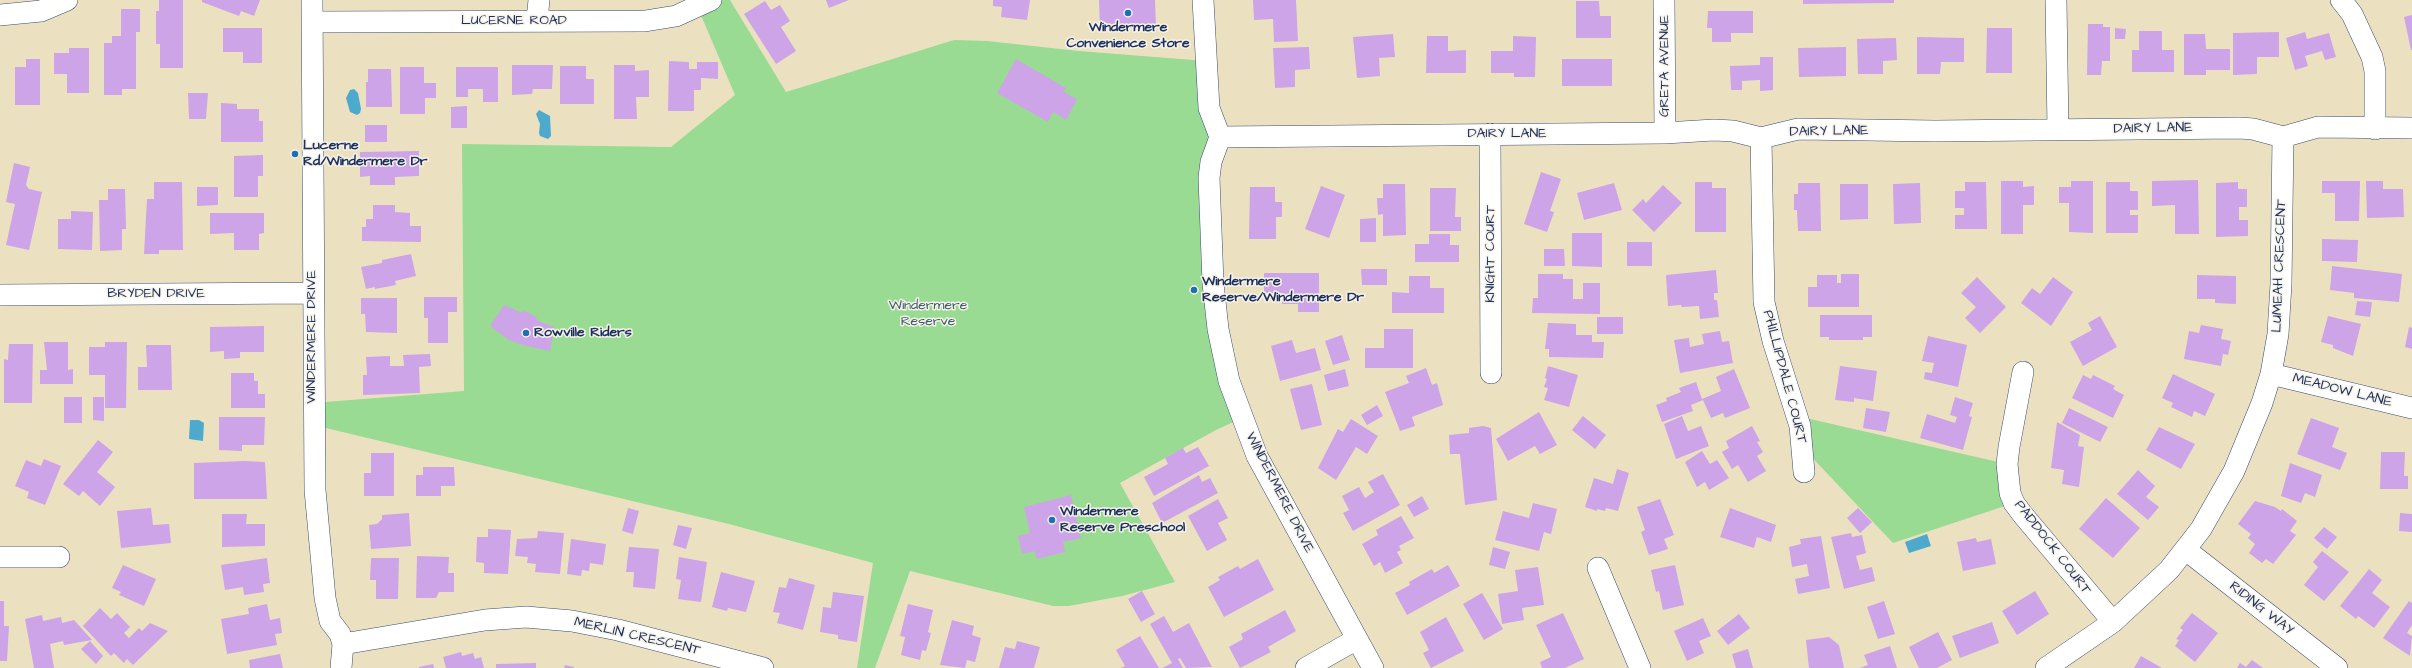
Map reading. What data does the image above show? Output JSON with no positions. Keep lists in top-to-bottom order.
{
  "streets": {
    "street": [
      "LUCERNE ROAD",
      "GRETA AVENUE",
      "DAIRY LANE",
      "KNIGHT COURT",
      "LUMEAH CRESCENT",
      "BRYDEN DRIVE",
      "WINDERMERE DRIVE",
      "PHILLIPDALE COURT",
      "MEADOW LANE",
      "PADDOCK COURT",
      "RIDING WAY",
      "MERLIN CRESCENT"
    ]
  },
  "crossings": [
    ["LUCERNE ROAD", "WINDERMERE DRIVE"],
    ["GRETA AVENUE", "DAIRY LANE"],
    ["DAIRY LANE", "KNIGHT COURT"],
    ["DAIRY LANE", "LUMEAH CRESCENT"],
    ["DAIRY LANE", "WINDERMERE DRIVE"],
    ["DAIRY LANE", "PHILLIPDALE COURT"],
    ["LUMEAH CRESCENT", "MEADOW LANE"],
    ["LUMEAH CRESCENT", "PADDOCK COURT"],
    ["LUMEAH CRESCENT", "RIDING WAY"],
    ["BRYDEN DRIVE", "WINDERMERE DRIVE"],
    ["WINDERMERE DRIVE", "MERLIN CRESCENT"]
  ],
  "parks": ["Windermere Reserve"],
  "places": [
    "Windermere Convenience Store",
    "Lucerne Rd/Windermere Dr",
    "Windermere Reserve/Windermere Dr",
    "Rowville Riders",
    "Windermere Reserve Preschool"
  ]
}
